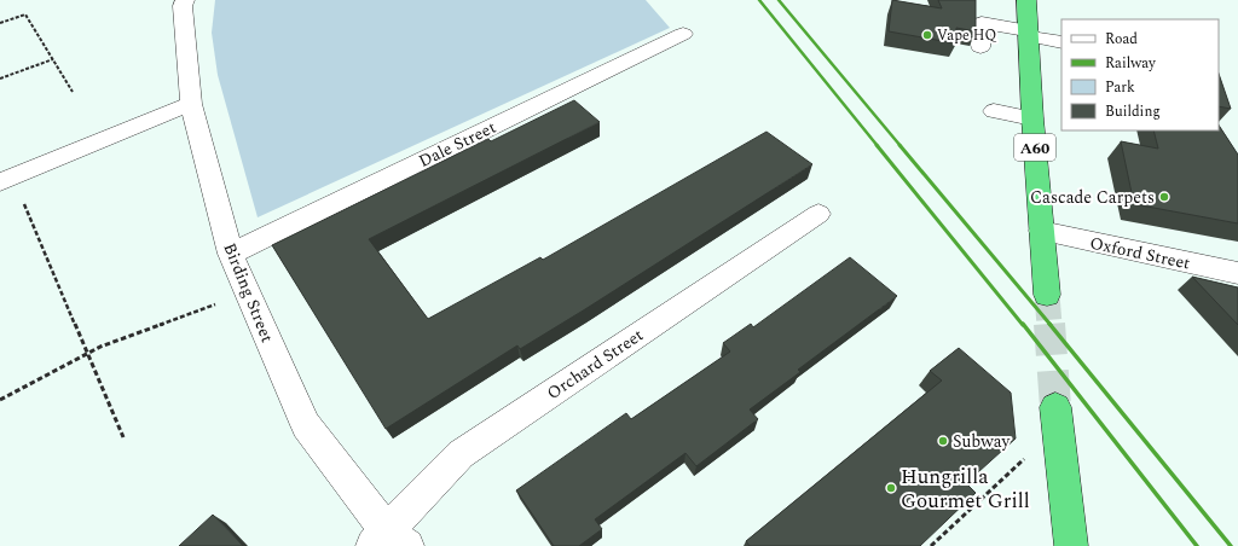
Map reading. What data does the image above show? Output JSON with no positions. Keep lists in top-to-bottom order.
{
  "streets": {
    "highway": ["A60"],
    "street": [
      "Dale Street",
      "Oxford Street",
      "Birding Street",
      "Orchard Street"
    ]
  },
  "crossings": [
    ["Dale Street", "Birding Street"],
    ["A60", "Oxford Street"],
    ["Birding Street", "Orchard Street"]
  ],
  "places": [
    "Vape HQ",
    "Cascade Carpets",
    "Subway",
    "Hungrilla Gourmet Grill"
  ],
  "legend": [
    "Road",
    "Railway",
    "Park",
    "Building"
  ]
}
